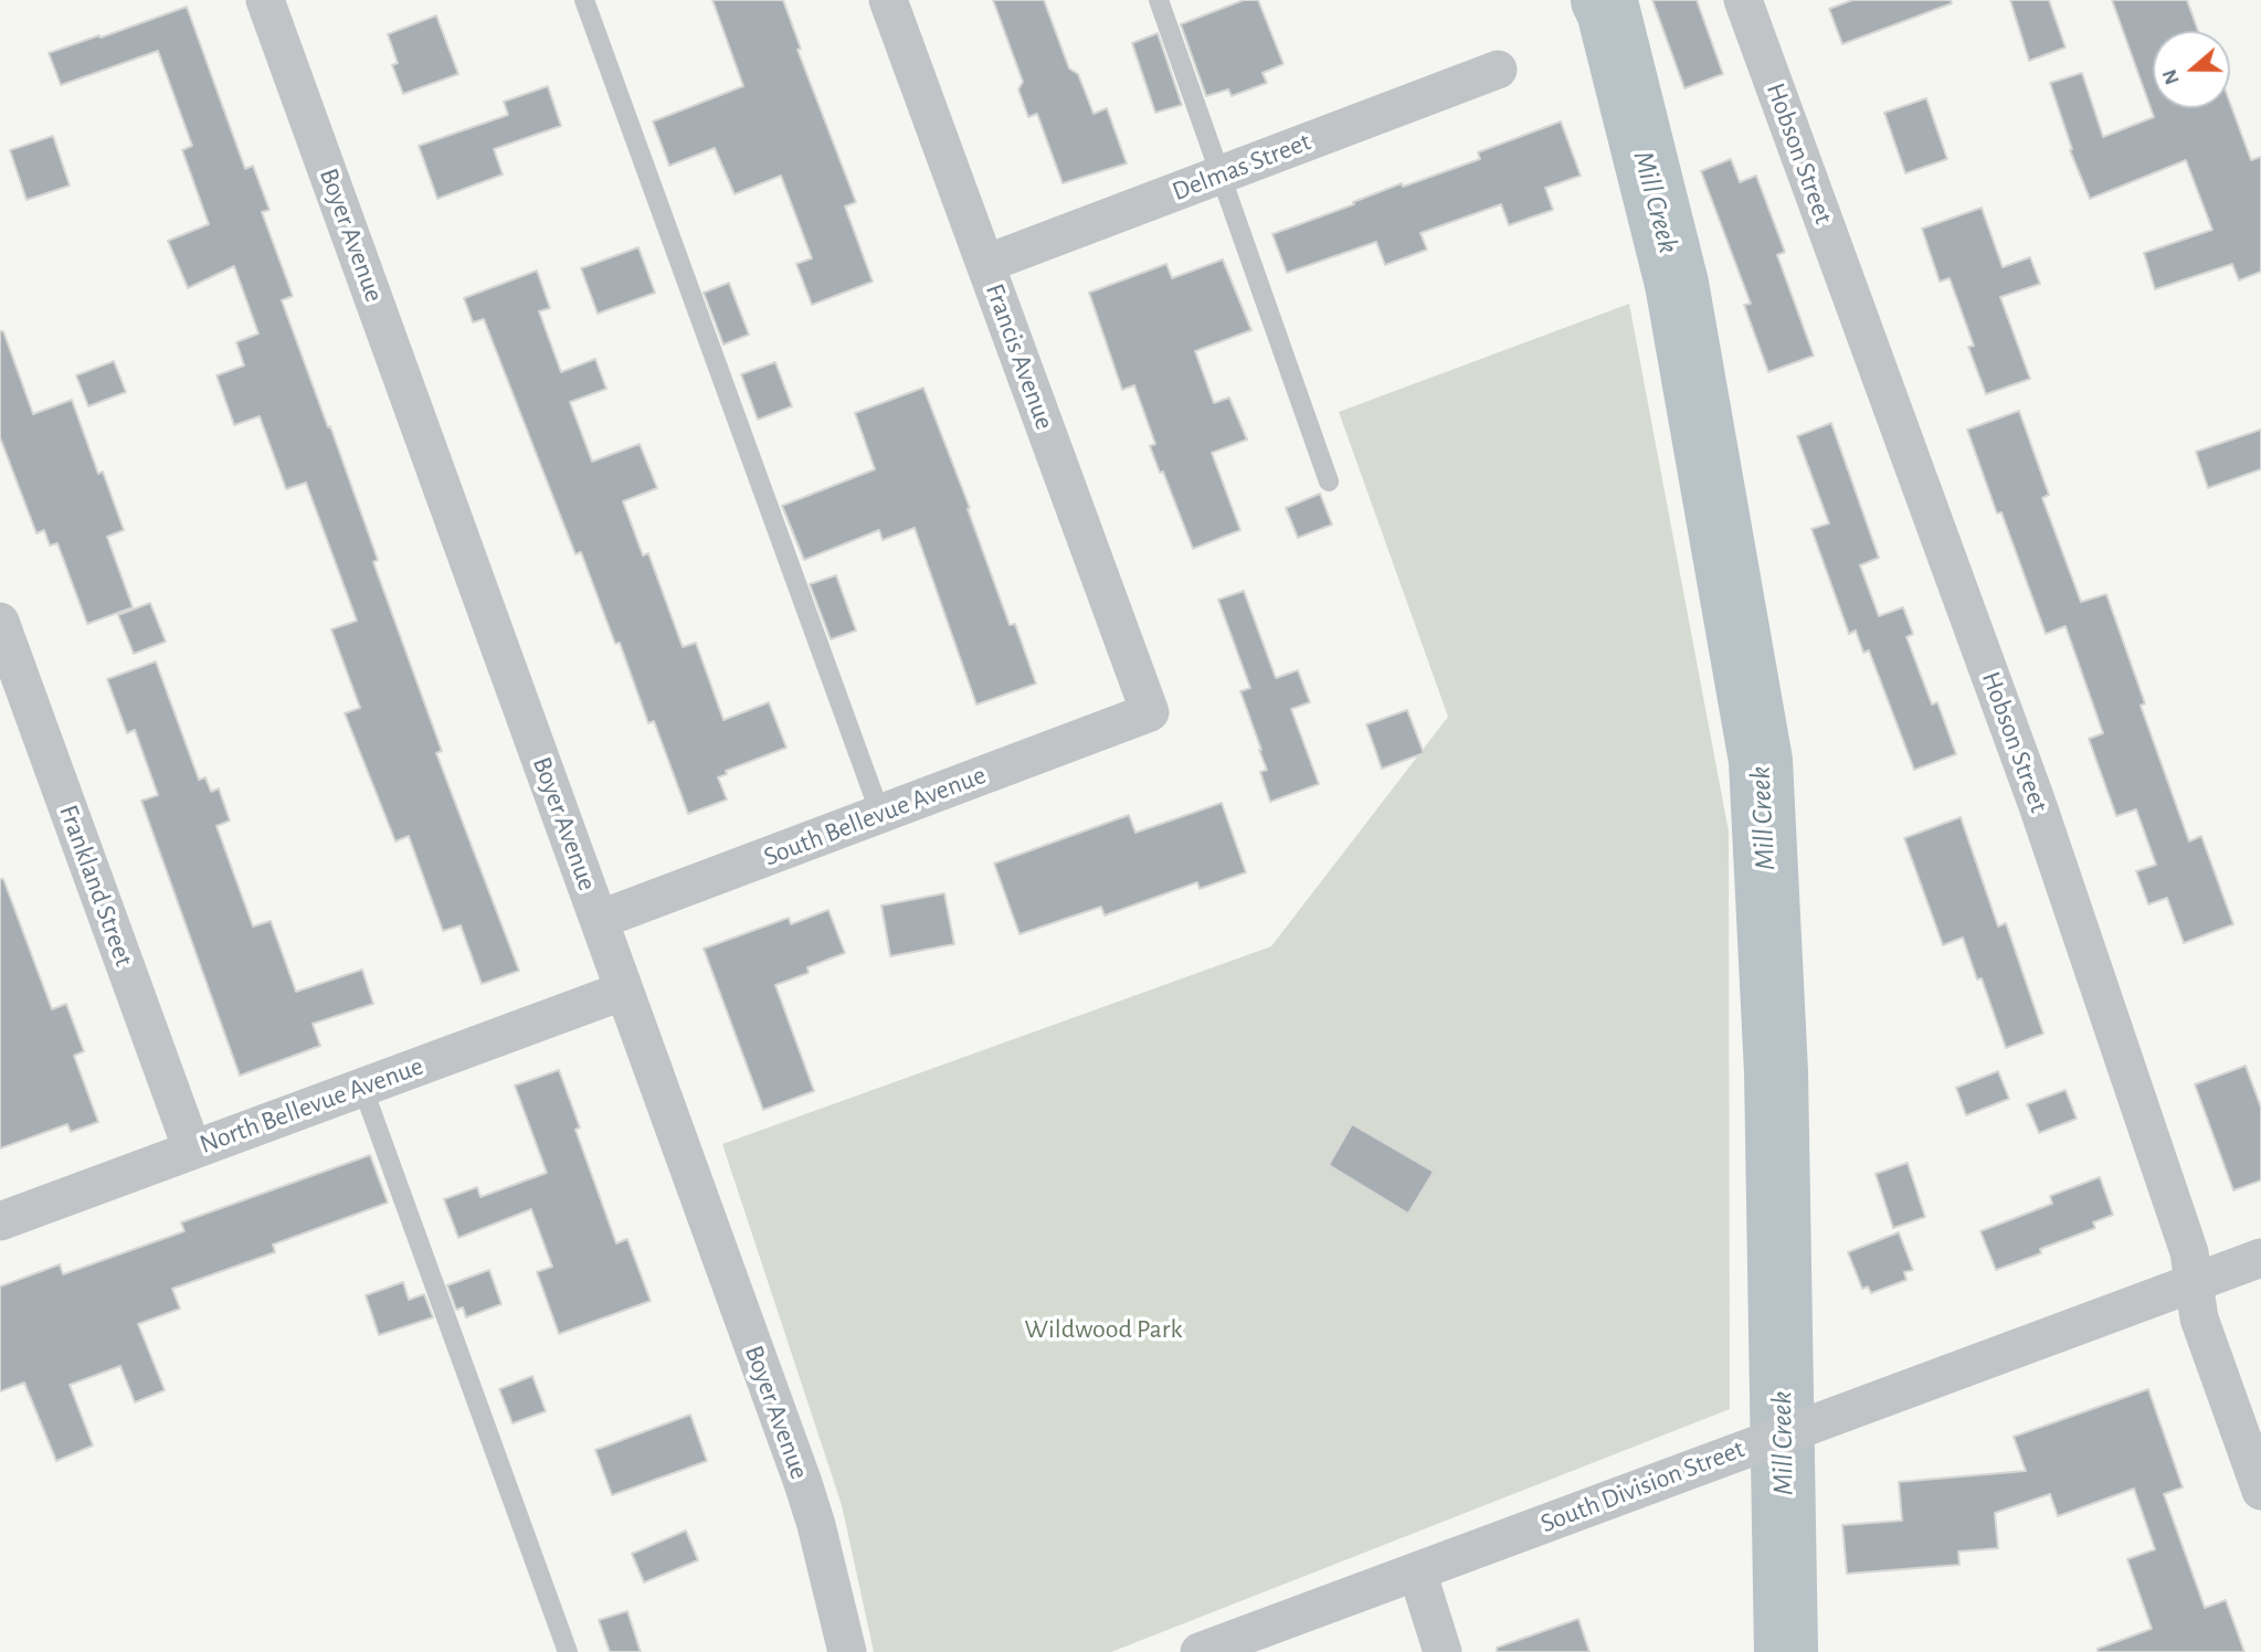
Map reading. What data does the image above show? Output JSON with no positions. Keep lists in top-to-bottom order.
{
  "streets": {
    "street": [
      "Hobson Street",
      "Delmas Street",
      "Boyer Avenue",
      "Francis Avenue",
      "South Bellevue Avenue",
      "Frankland Street",
      "North Bellevue Avenue",
      "South Division Street"
    ]
  },
  "crossings": [
    ["Hobson Street", "South Division Street"],
    ["Delmas Street", "Francis Avenue"],
    ["Boyer Avenue", "South Bellevue Avenue"],
    ["Boyer Avenue", "North Bellevue Avenue"],
    ["Francis Avenue", "South Bellevue Avenue"],
    ["Frankland Street", "North Bellevue Avenue"]
  ],
  "water": ["Mill Creek"],
  "parks": ["Wildwood Park"],
  "north": "left"
}
